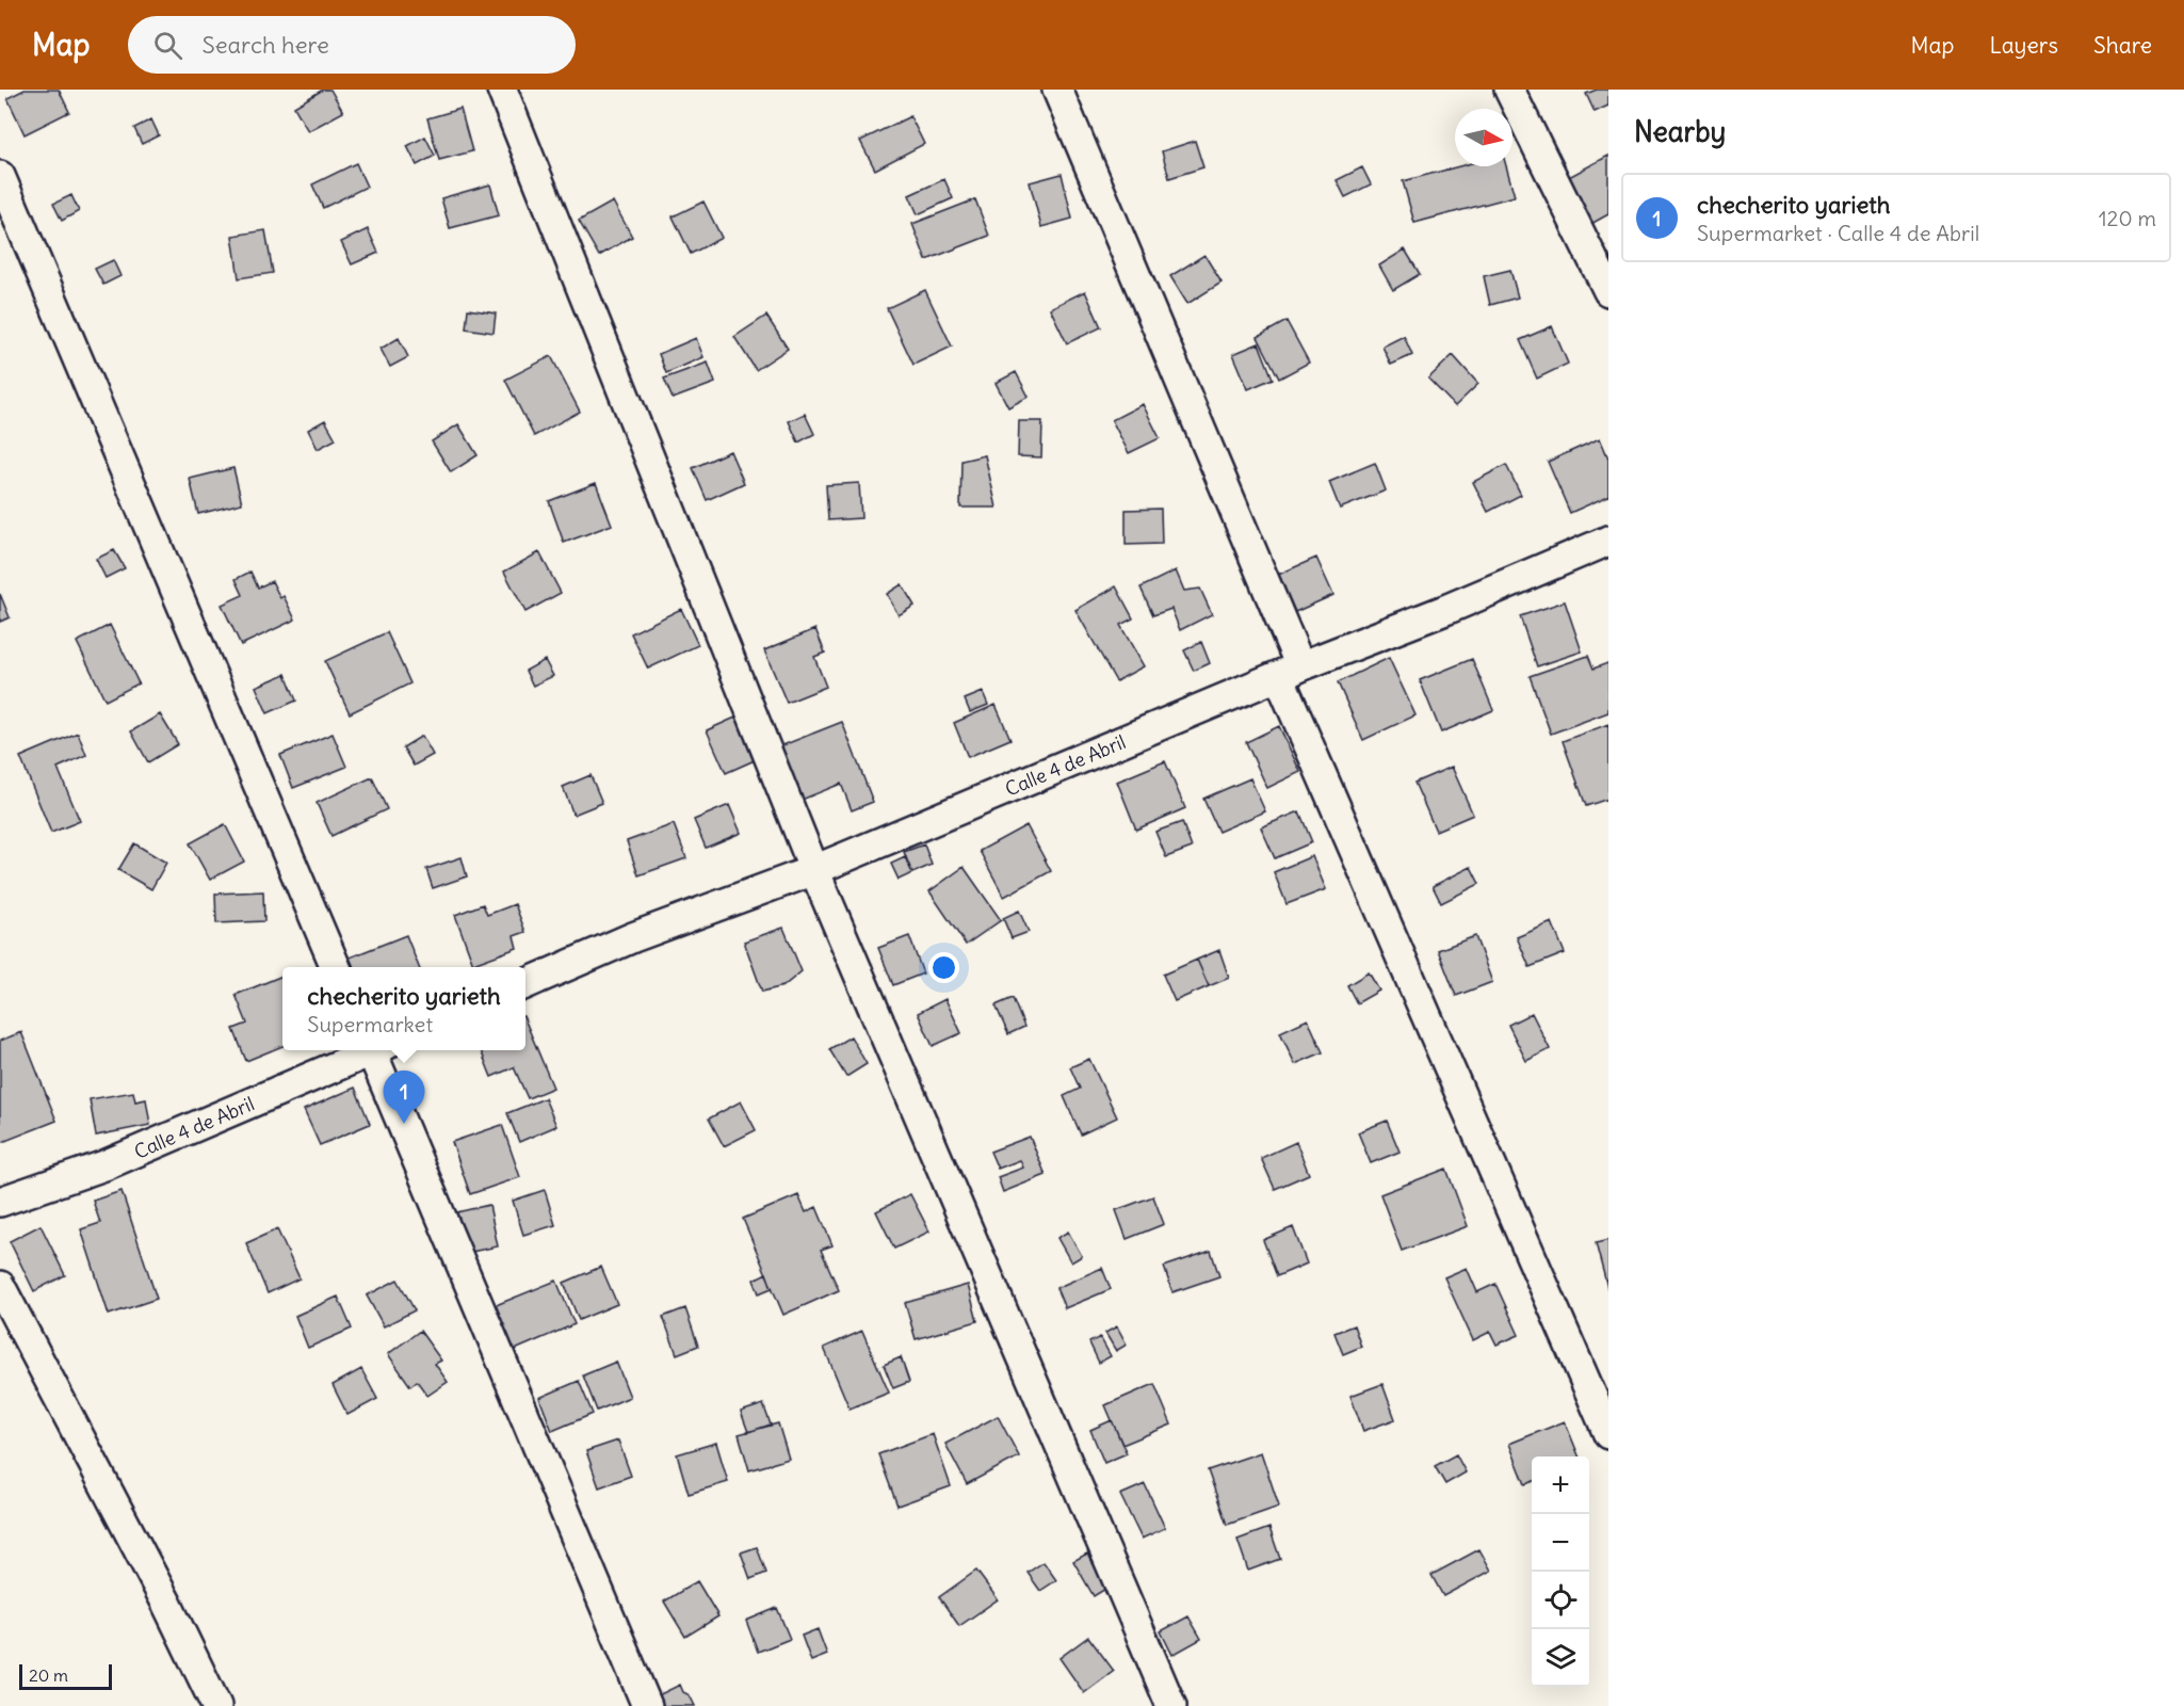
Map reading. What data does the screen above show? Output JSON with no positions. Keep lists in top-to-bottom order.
{
  "streets": {
    "street": ["Calle 4 de Abril"]
  },
  "scale_bar": "20 m",
  "north": "right",
  "page": {
    "header": "Map",
    "search": "Search here",
    "nav": ["Map", "Layers", "Share"],
    "heading": "Nearby",
    "list": [
      {
        "mark": "1",
        "name": "checherito yarieth",
        "note": "Supermarket · Calle 4 de Abril",
        "value": "120 m"
      }
    ],
    "popup": ["checherito yarieth", "Supermarket"],
    "pins": "1",
    "map_buttons": ["+", "−"],
    "scale": "20 m"
  }
}
